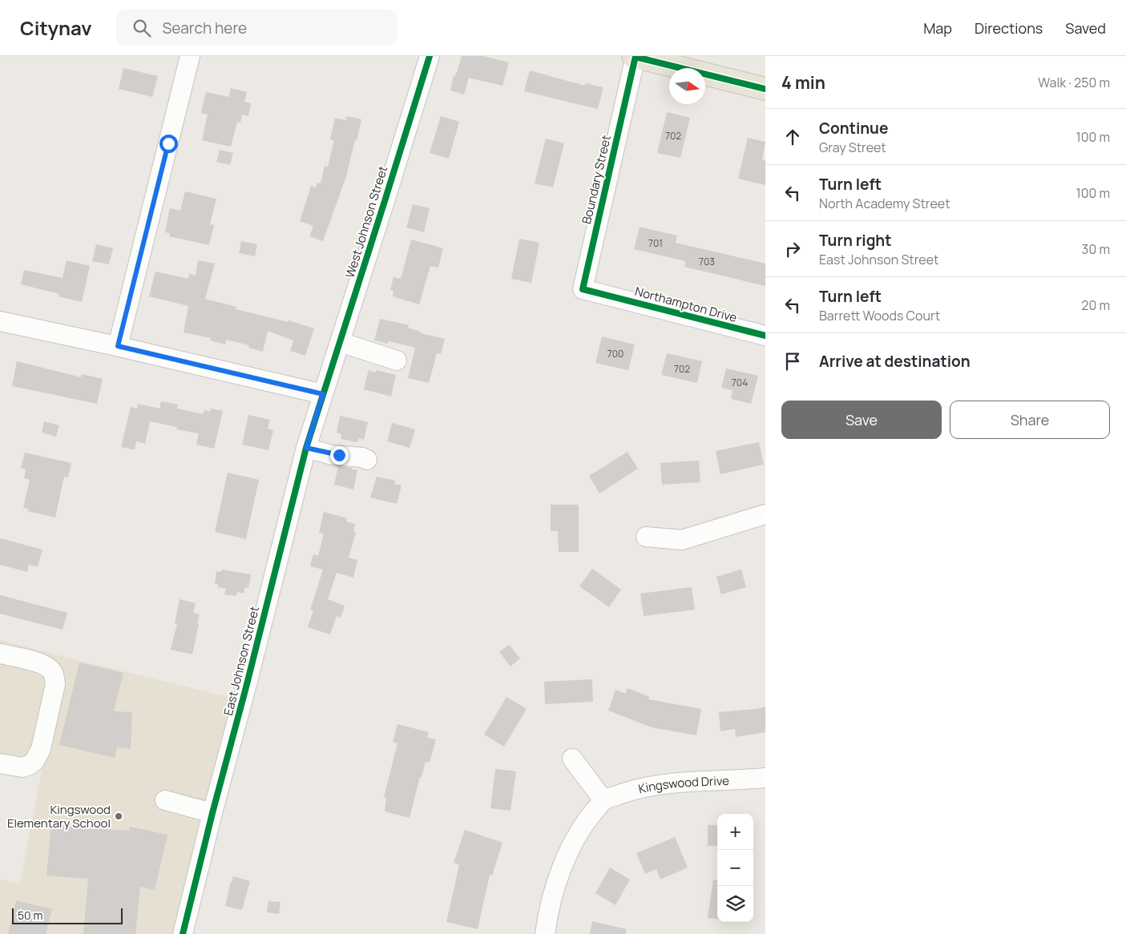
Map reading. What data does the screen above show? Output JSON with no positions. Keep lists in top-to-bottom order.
{
  "streets": {
    "street": [
      "Boundary Street",
      "West Johnson Street",
      "Northampton Drive",
      "East Johnson Street",
      "Kingswood Drive"
    ]
  },
  "crossings": [
    ["Boundary Street", "Northampton Drive"],
    ["West Johnson Street", "East Johnson Street"]
  ],
  "places": ["Kingswood Elementary School"],
  "house_numbers": [
    "702",
    "701",
    "703",
    "700",
    "702",
    "704"
  ],
  "scale_bar": "50 m",
  "north": "right",
  "page": {
    "header": "Citynav",
    "search": "Search here",
    "nav": ["Map", "Directions", "Saved"],
    "heading": ["4 min", "Walk · 250 m"],
    "list": [
      ["Continue", "Gray Street", "100 m"],
      ["Turn left", "North Academy Street", "100 m"],
      ["Turn right", "East Johnson Street", "30 m"],
      ["Turn left", "Barrett Woods Court", "20 m"],
      "Arrive at destination"
    ],
    "buttons": ["Save", "Share"],
    "map_buttons": ["+", "−"],
    "scale": "50 m"
  }
}
